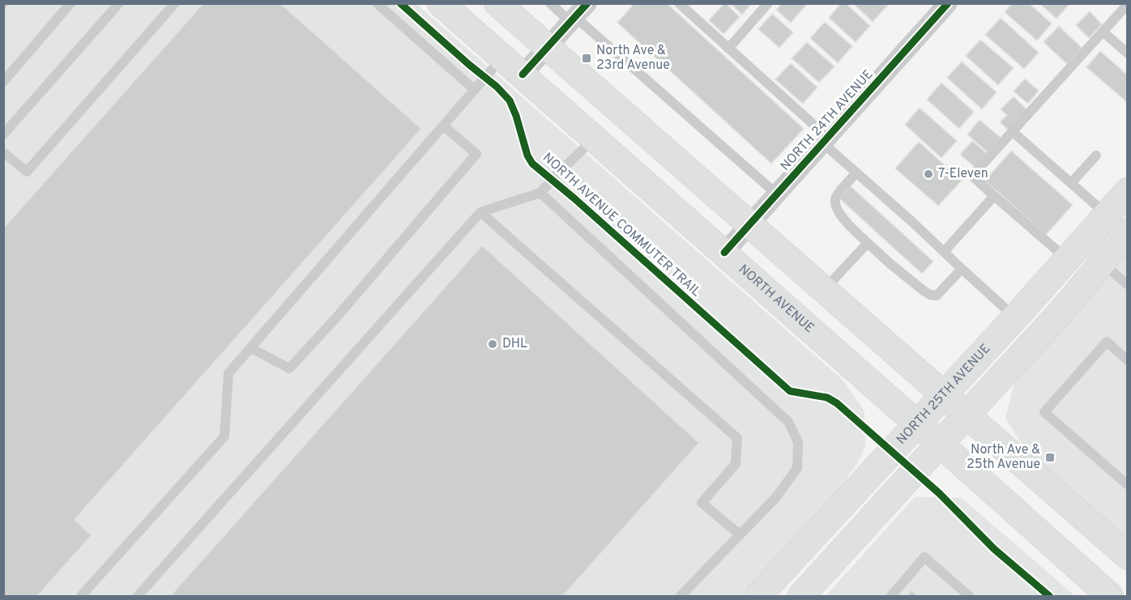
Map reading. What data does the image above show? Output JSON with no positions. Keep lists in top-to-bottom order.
{
  "streets": {
    "main road": ["NORTH AVENUE", "NORTH 25TH AVENUE"],
    "street": ["NORTH 24TH AVENUE"],
    "cycle path": ["NORTH AVENUE COMMUTER TRAIL"]
  },
  "crossings": [
    ["NORTH 24TH AVENUE", "NORTH AVENUE"],
    ["NORTH AVENUE", "NORTH 25TH AVENUE"]
  ],
  "places": {
    "transit": ["North Ave & 23rd Avenue", "North Ave & 25th Avenue"],
    "other": ["7-Eleven", "DHL"]
  }
}
